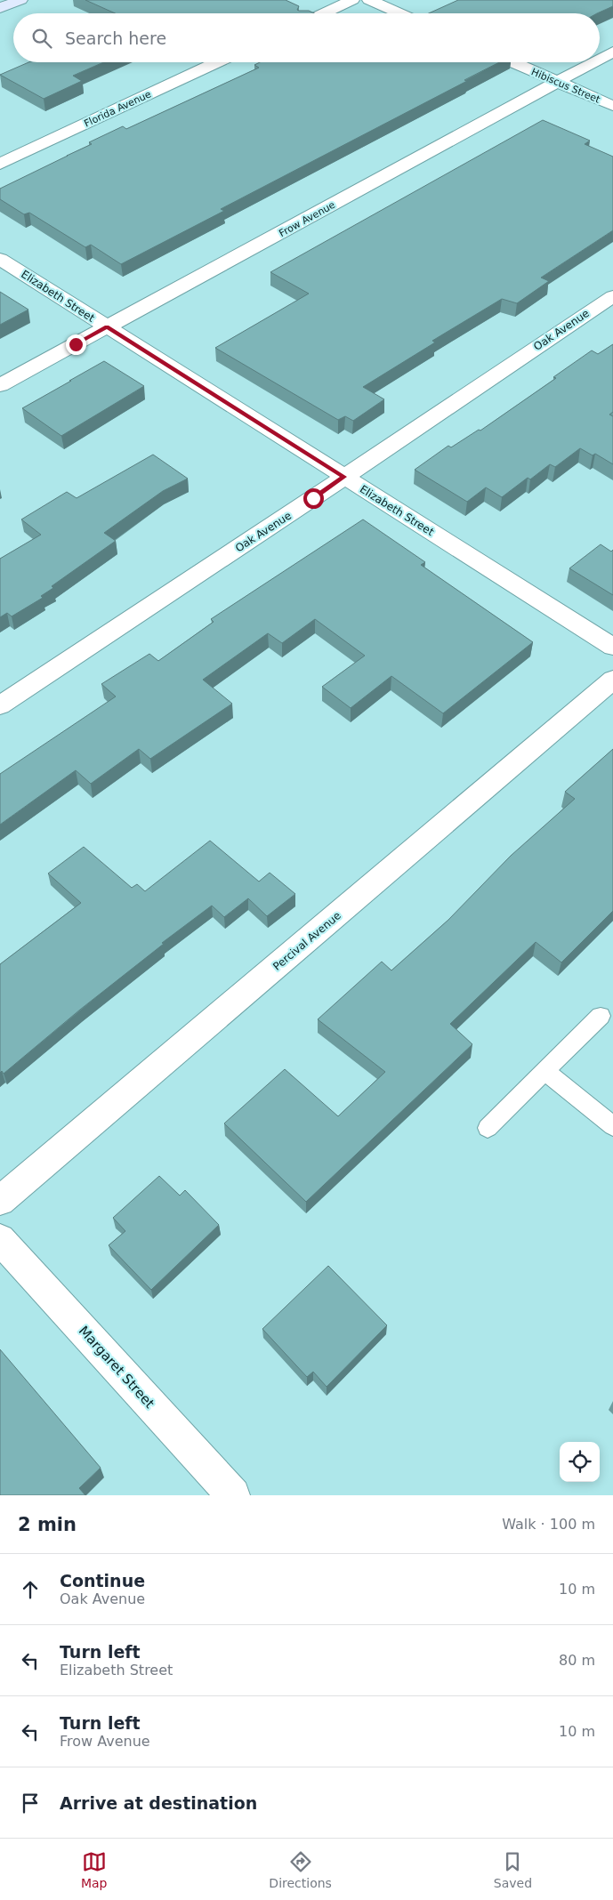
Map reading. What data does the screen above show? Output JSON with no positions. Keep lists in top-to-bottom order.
{
  "streets": {
    "street": [
      "Hibiscus Street",
      "Florida Avenue",
      "Frow Avenue",
      "Elizabeth Street",
      "Oak Avenue",
      "Percival Avenue",
      "Margaret Street"
    ]
  },
  "crossings": [
    ["Hibiscus Street", "Frow Avenue"],
    ["Frow Avenue", "Elizabeth Street"],
    ["Elizabeth Street", "Oak Avenue"]
  ],
  "page": {
    "search": "Search here",
    "heading": ["2 min", "Walk · 100 m"],
    "list": [
      ["Continue", "Oak Avenue", "10 m"],
      ["Turn left", "Elizabeth Street", "80 m"],
      ["Turn left", "Frow Avenue", "10 m"],
      "Arrive at destination"
    ],
    "nav": ["Map", "Directions", "Saved"]
  }
}
